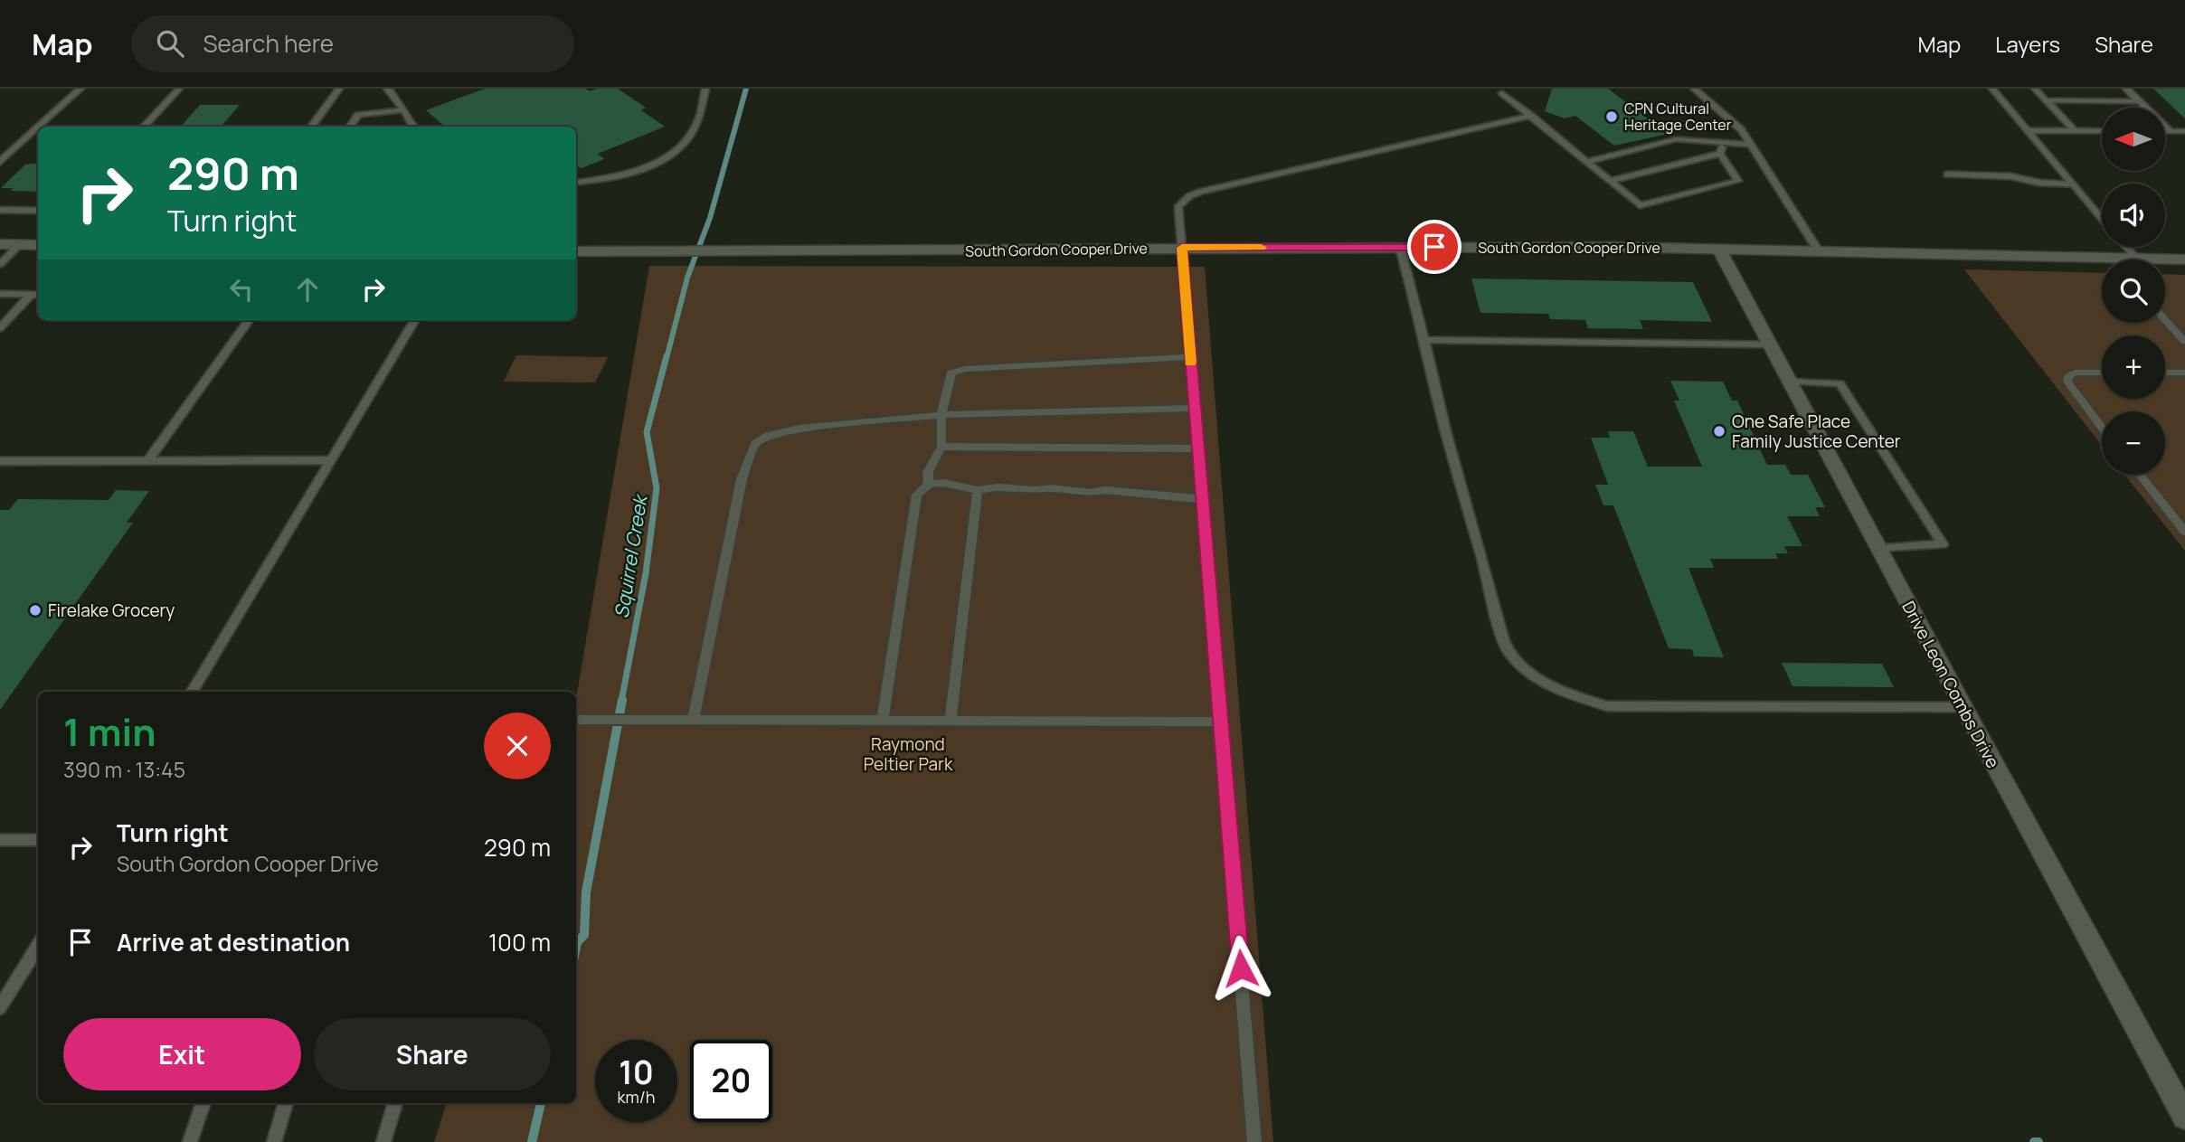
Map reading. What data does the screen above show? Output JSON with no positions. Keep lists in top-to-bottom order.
{
  "streets": {
    "main road": ["South Gordon Cooper Drive", "Drive Leon Combs Drive"]
  },
  "crossings": [
    ["South Gordon Cooper Drive", "Drive Leon Combs Drive"]
  ],
  "water": ["Squirrel Creek"],
  "parks": ["Raymond Peltier Park"],
  "places": ["CPN Cultural Heritage Center", "One Safe Place Family Justice Center", "Firelake Grocery"],
  "north": "left",
  "page": {
    "header": "Map",
    "search": "Search here",
    "nav": ["Map", "Layers", "Share"],
    "map_buttons": ["+", "−"],
    "turn": ["290 m", "Turn right"],
    "heading": ["1 min", "390 m · 13:45"],
    "list": [
      {
        "name": "Turn right",
        "note": "South Gordon Cooper Drive",
        "value": "290 m"
      },
      {
        "name": "Arrive at destination",
        "value": "100 m"
      }
    ],
    "buttons": ["Exit", "Share"],
    "speed": "10 km/h",
    "limit": "20"
  }
}
